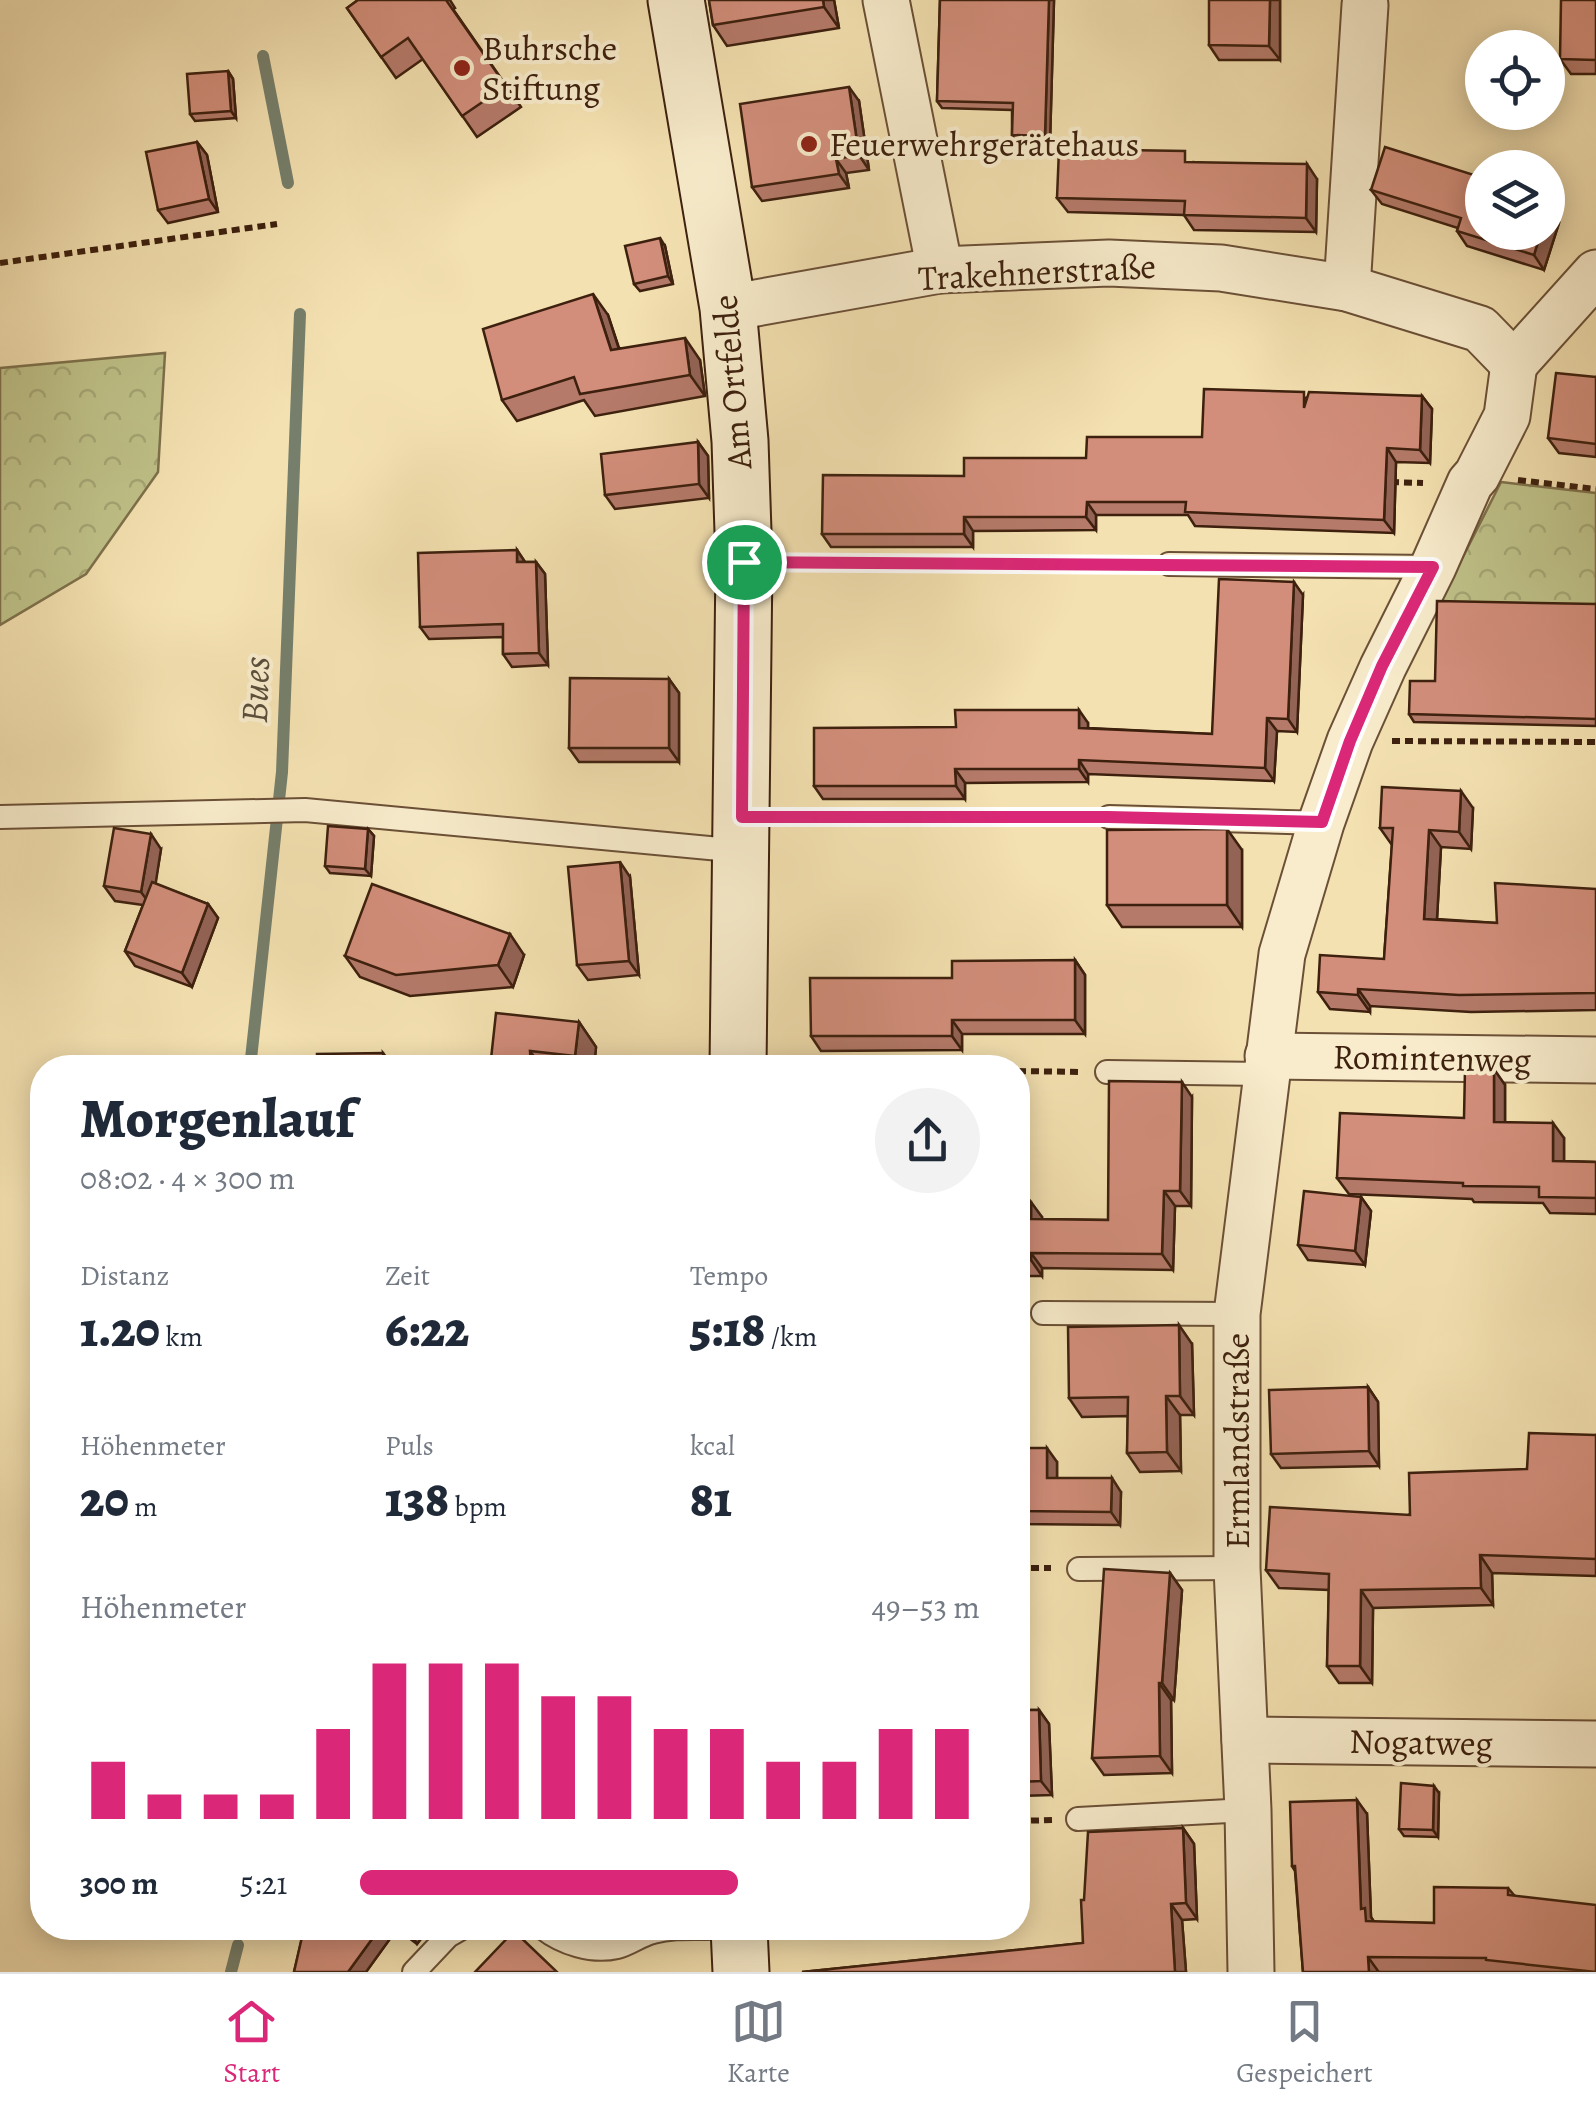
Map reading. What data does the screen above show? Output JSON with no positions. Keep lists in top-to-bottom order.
{
  "streets": {
    "main road": ["Am Ortfelde"],
    "street": [
      "Trakehnerstraße",
      "Romintenweg",
      "Ermlandstraße",
      "Nogatweg"
    ]
  },
  "crossings": [
    ["Trakehnerstraße", "Am Ortfelde"],
    ["Trakehnerstraße", "Ermlandstraße"],
    ["Romintenweg", "Ermlandstraße"],
    ["Ermlandstraße", "Nogatweg"]
  ],
  "water": ["Bues"],
  "places": ["Buhrsche Stiftung", "Feuerwehrgerätehaus"],
  "page": {
    "heading": ["Morgenlauf", "08:02 · 4 × 300 m"],
    "stats": [
      ["Distanz", "1.20 km"],
      ["Zeit", "6:22"],
      ["Tempo", "5:18 /km"],
      ["Höhenmeter", "20 m"],
      ["Puls", "138 bpm"],
      ["kcal", "81"]
    ],
    "chart": ["Höhenmeter", "49–53 m"],
    "list": [
      {
        "name": "300 m",
        "note": "5:21"
      }
    ],
    "tabs": ["Start", "Karte", "Gespeichert"]
  }
}
